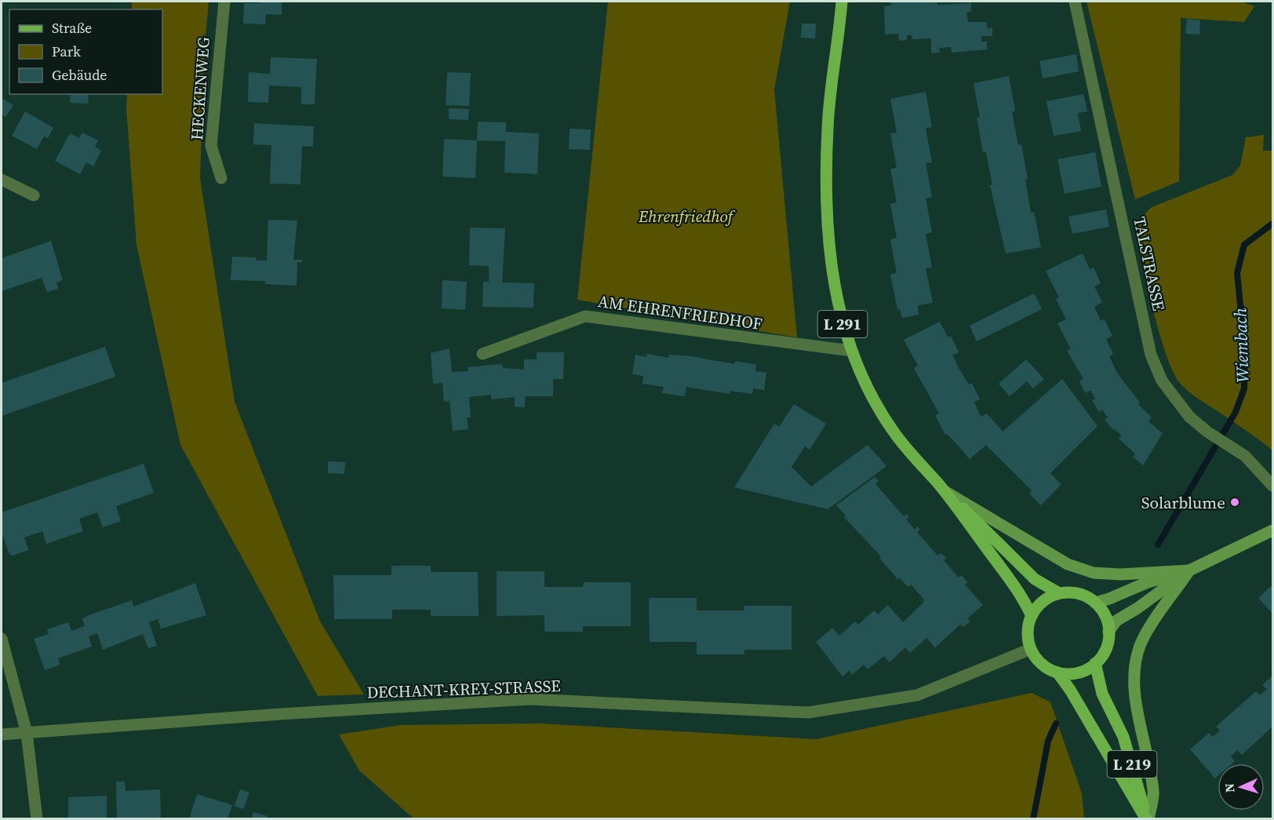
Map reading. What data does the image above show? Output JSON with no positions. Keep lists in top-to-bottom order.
{
  "streets": {
    "main road": ["L 291", "L 219"],
    "street": [
      "HECKENWEG",
      "TALSTRASSE",
      "AM EHRENFRIEDHOF",
      "DECHANT-KREY-STRASSE"
    ]
  },
  "crossings": [
    ["AM EHRENFRIEDHOF", "L 291"],
    ["L 291", "DECHANT-KREY-STRASSE"],
    ["L 291", "L 219"],
    ["DECHANT-KREY-STRASSE", "L 219"]
  ],
  "water": ["Wiembach"],
  "parks": ["Ehrenfriedhof"],
  "places": ["Solarblume"],
  "legend": ["Straße", "Park", "Gebäude"],
  "north": "left"
}
